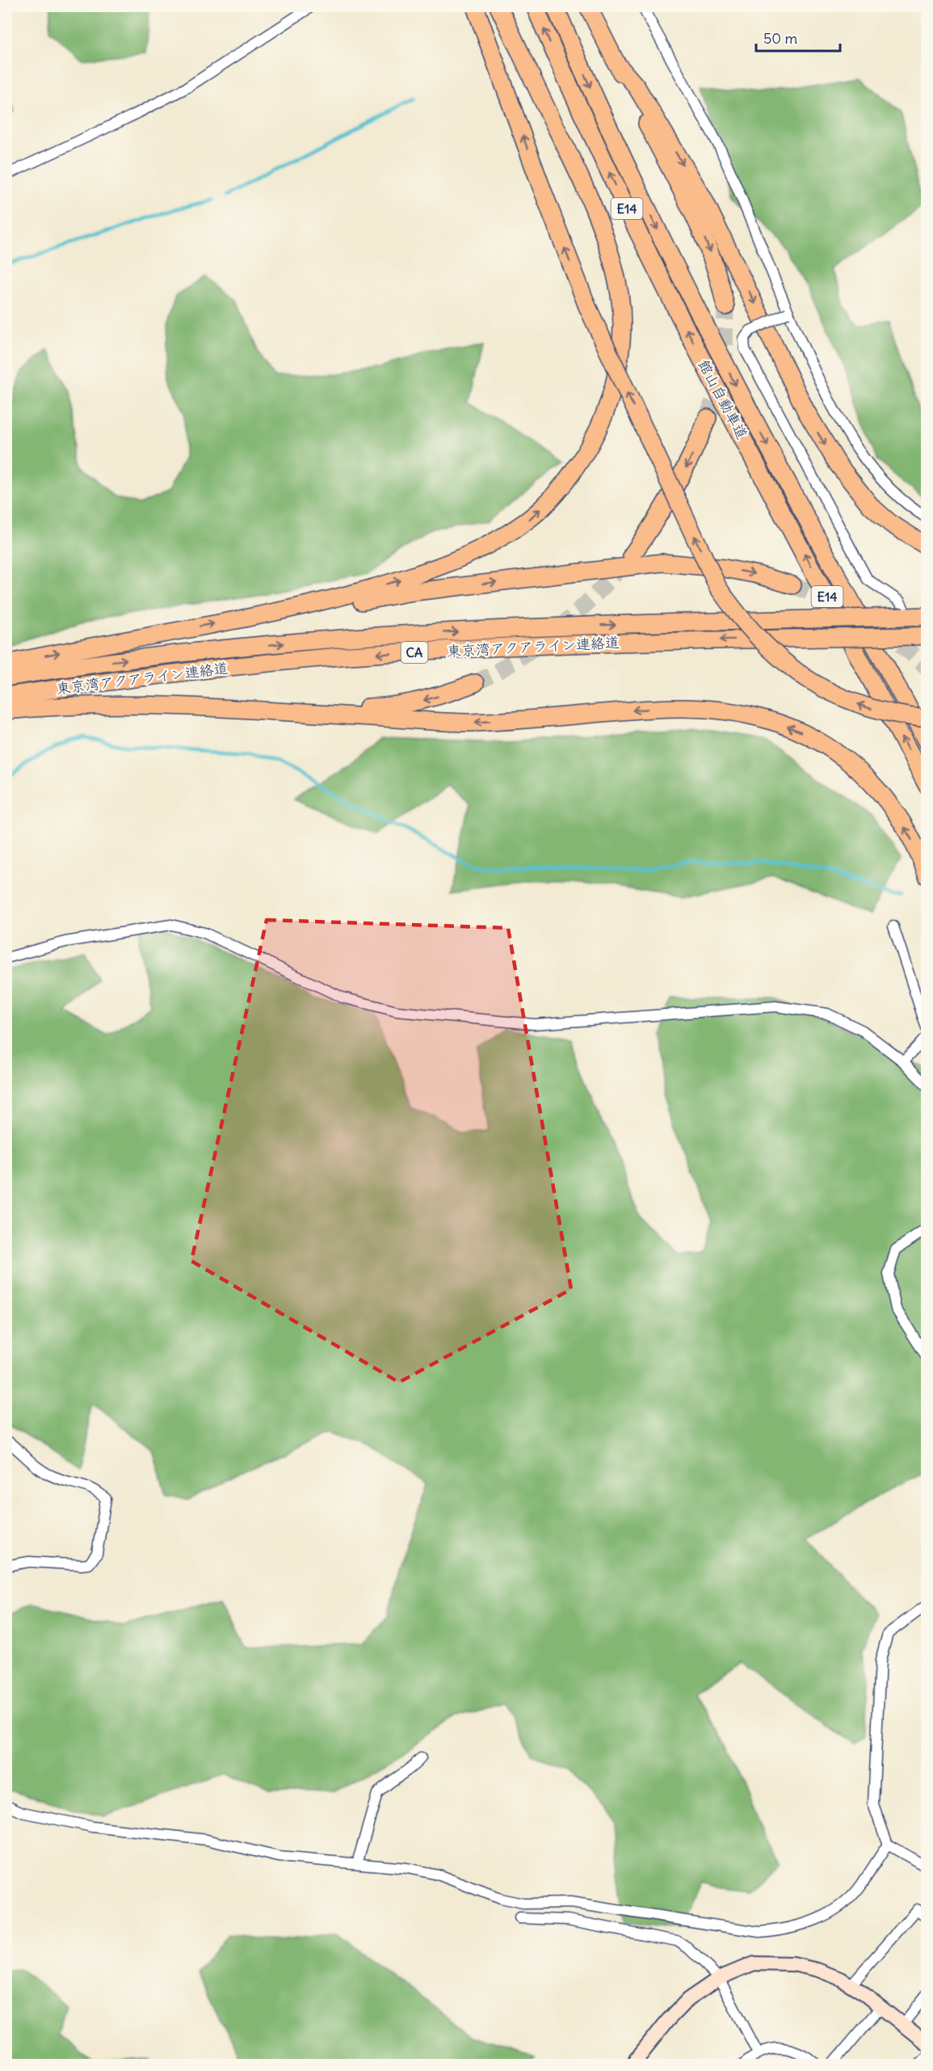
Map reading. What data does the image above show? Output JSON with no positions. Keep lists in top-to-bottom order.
{
  "streets": {
    "highway": [
      "E14",
      "館山自動車道",
      "東京湾アクアライン連絡道",
      "CA"
    ]
  },
  "scale_bar": "50 m"
}
